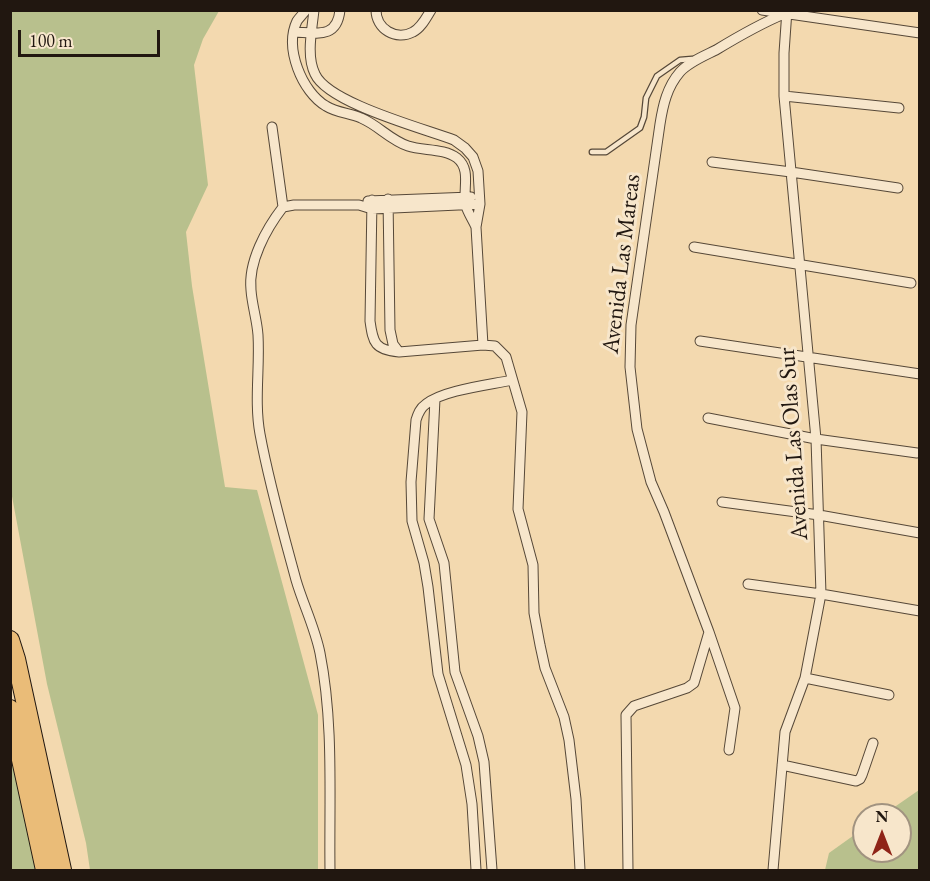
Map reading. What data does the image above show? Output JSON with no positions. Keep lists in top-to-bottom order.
{
  "streets": {
    "street": ["Avenida Las Mareas", "Avenida Las Olas Sur"]
  },
  "crossings": [
    ["Avenida Las Mareas", "Avenida Las Olas Sur"]
  ],
  "scale_bar": "100 m",
  "north": "top"
}
